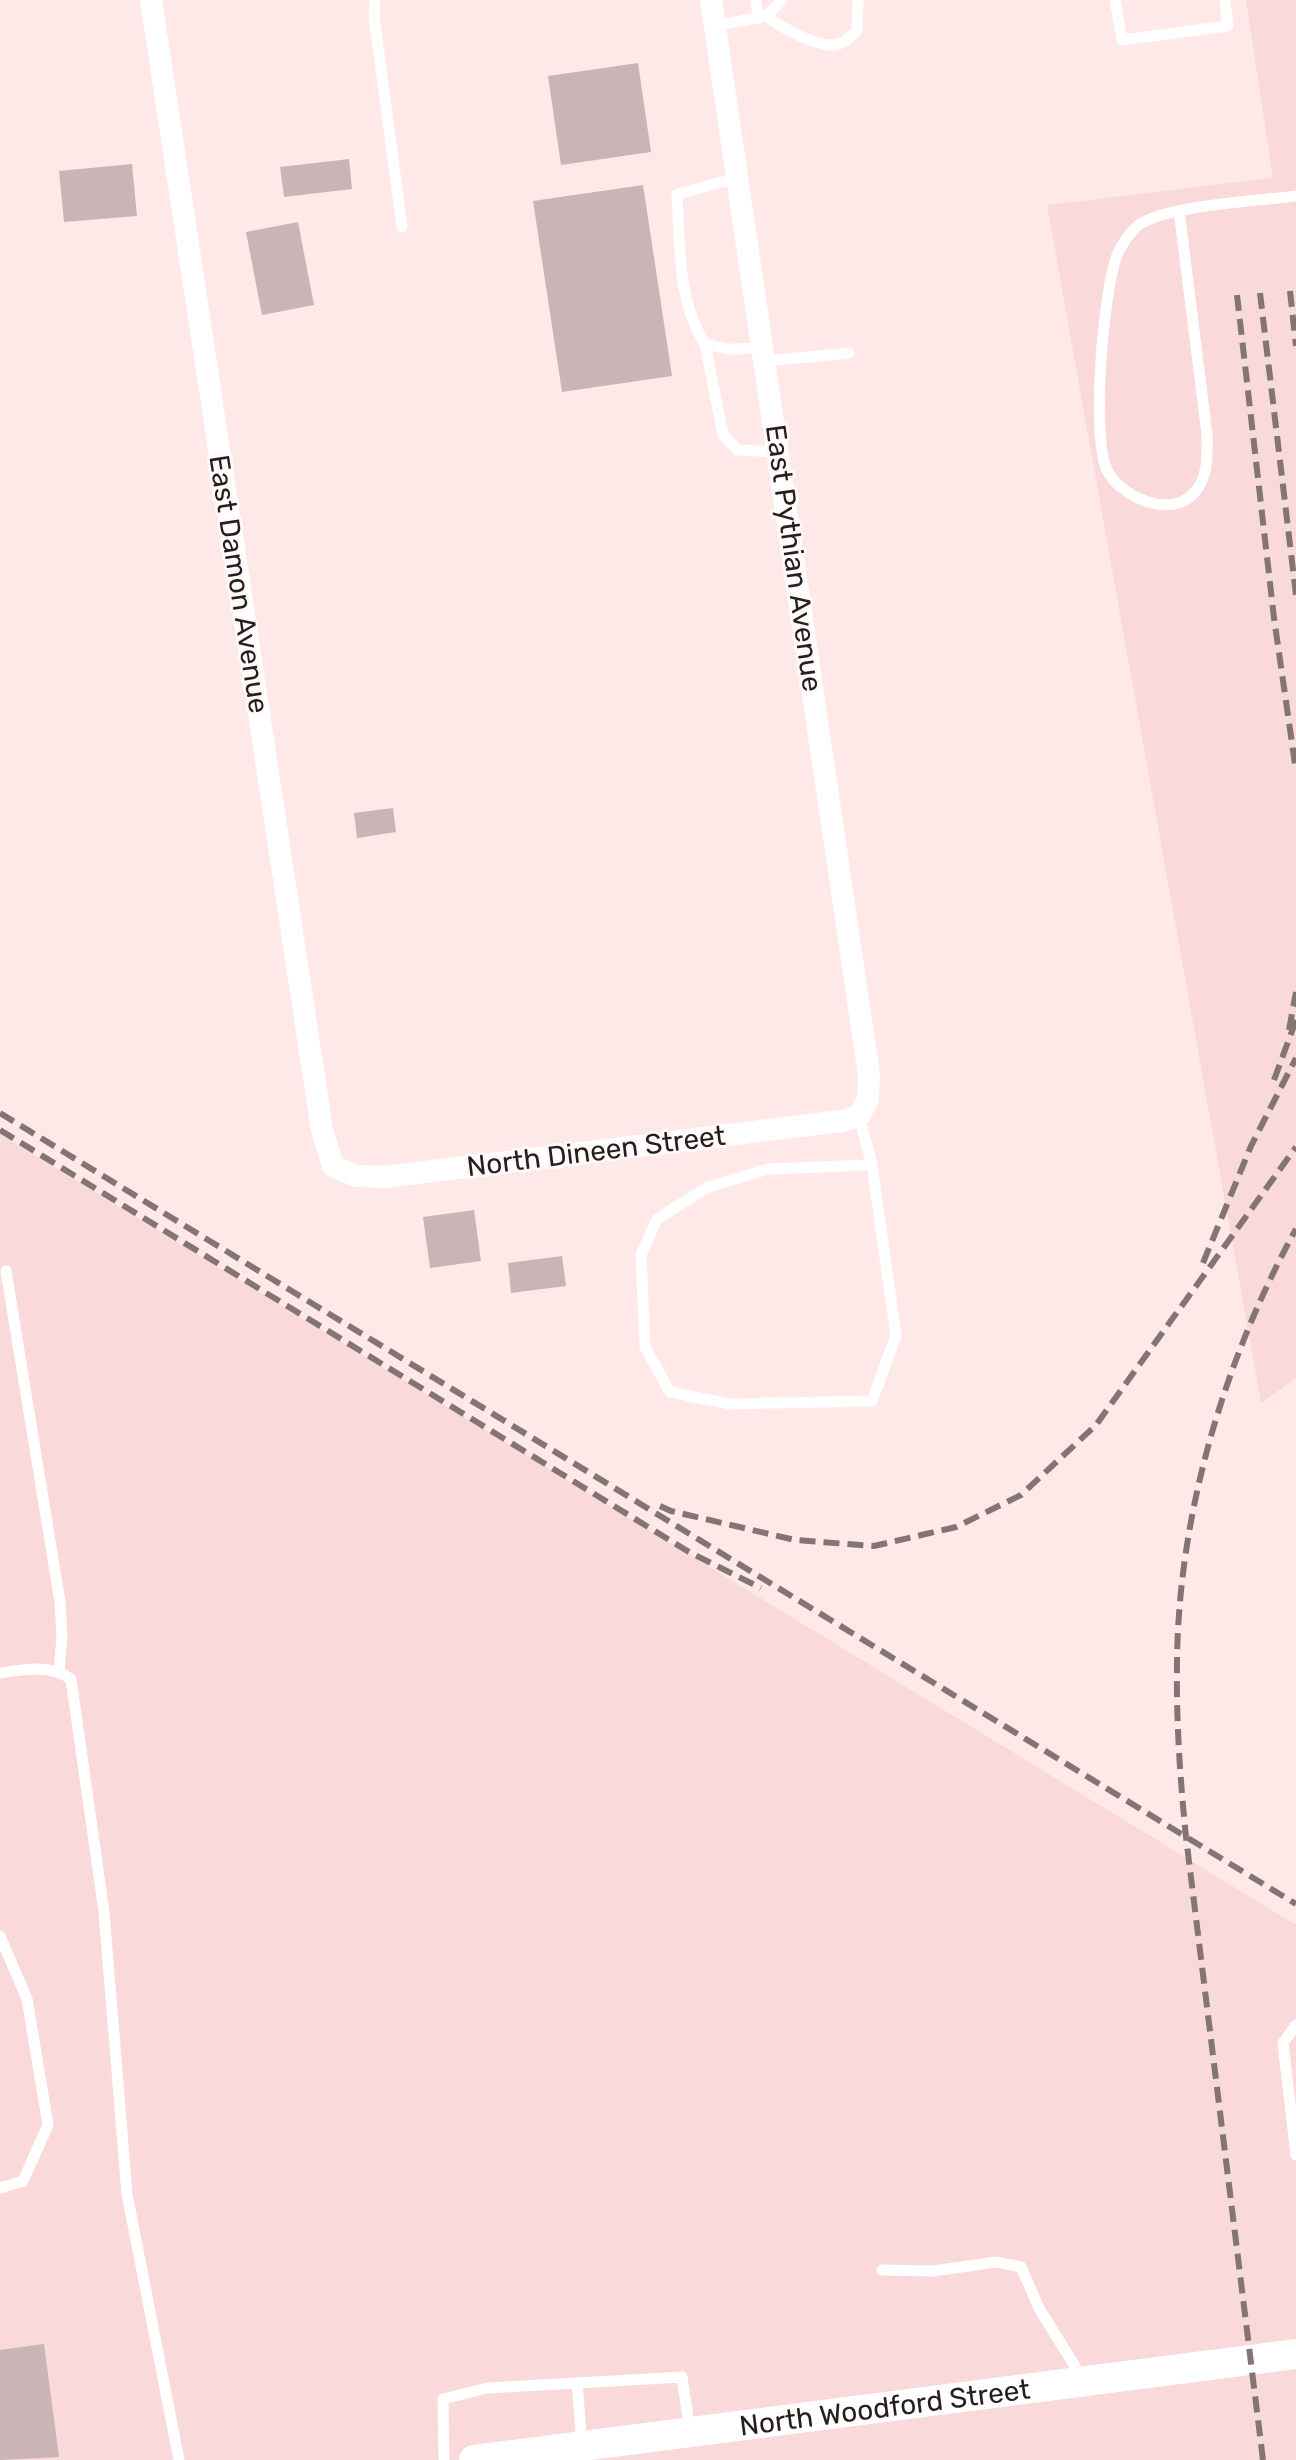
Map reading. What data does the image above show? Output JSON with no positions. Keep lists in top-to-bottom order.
{
  "streets": {
    "street": [
      "East Pythian Avenue",
      "East Damon Avenue",
      "North Dineen Street",
      "North Woodford Street"
    ]
  },
  "crossings": [
    ["East Pythian Avenue", "North Dineen Street"],
    ["East Damon Avenue", "North Dineen Street"]
  ]
}
